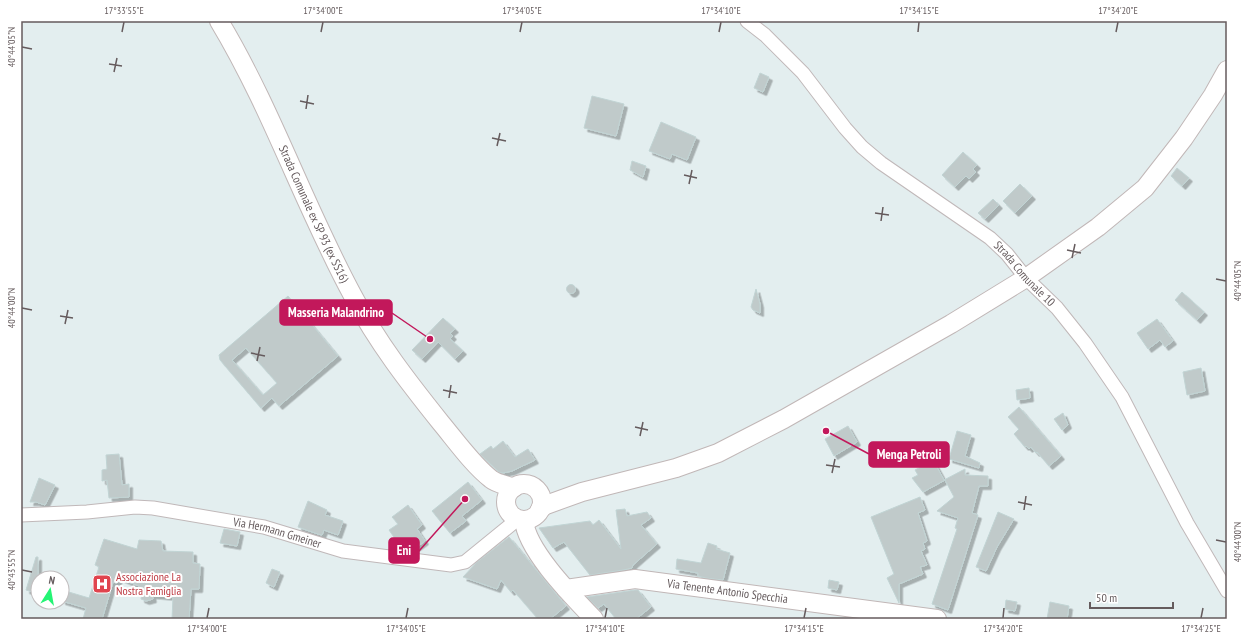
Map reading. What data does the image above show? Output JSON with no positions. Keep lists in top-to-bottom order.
{
  "streets": {
    "main road": ["Strada Comunale ex SP 93 (ex SS16)", "Via Tenente Antonio Specchia"],
    "street": ["Strada Comunale 10", "Via Hermann Gmeiner"]
  },
  "crossings": [
    ["Strada Comunale ex SP 93 (ex SS16)", "Via Hermann Gmeiner"]
  ],
  "places": {
    "other": ["Masseria Malandrino", "Menga Petroli", "Eni"],
    "hospital": ["Associazione La Nostra Famiglia"]
  },
  "scale_bar": "50 m",
  "north": "top",
  "coordinates": [
    "17°33'55\"E",
    "17°34'00\"E",
    "17°34'05\"E",
    "17°34'10\"E",
    "17°34'15\"E",
    "17°34'20\"E",
    "40°44'05\"N",
    "40°44'00\"N",
    "40°43'55\"N",
    "17°34'25\"E"
  ]
}
